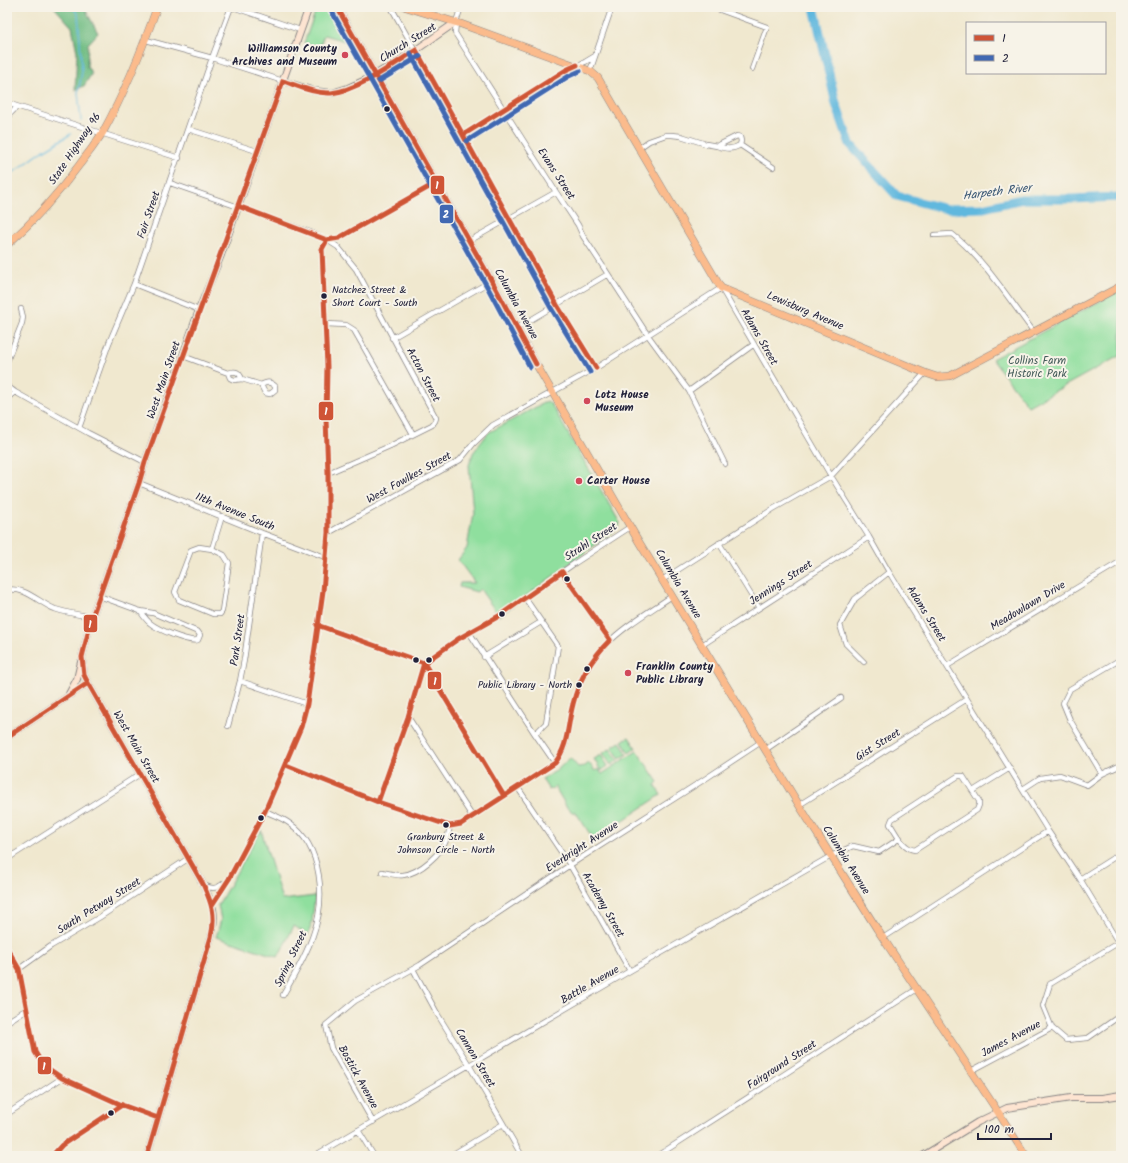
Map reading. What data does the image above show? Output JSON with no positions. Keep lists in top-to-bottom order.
{
  "streets": {
    "main road": [
      "Church Street",
      "State Highway 96",
      "Columbia Avenue",
      "Lewisburg Avenue",
      "West Main Street"
    ],
    "street": [
      "Evans Street",
      "Fair Street",
      "Adams Street",
      "Acton Street",
      "West Fowlkes Street",
      "11th Avenue South",
      "Strahl Street",
      "Jennings Street",
      "Meadowlawn Drive",
      "Park Street",
      "Gist Street",
      "Everbright Avenue",
      "Academy Street",
      "South Petway Street",
      "Spring Street",
      "Battle Avenue",
      "James Avenue",
      "Cannon Street",
      "Fairground Street",
      "Bostick Avenue"
    ]
  },
  "crossings": [
    ["Church Street", "Evans Street"],
    ["Church Street", "Columbia Avenue"],
    ["Church Street", "West Main Street"],
    ["Evans Street", "West Fowlkes Street"],
    ["Fair Street", "Acton Street"],
    ["Columbia Avenue", "West Fowlkes Street"],
    ["Columbia Avenue", "Strahl Street"],
    ["Columbia Avenue", "Jennings Street"],
    ["Columbia Avenue", "Gist Street"],
    ["Columbia Avenue", "Everbright Avenue"],
    ["Columbia Avenue", "Battle Avenue"],
    ["Columbia Avenue", "James Avenue"],
    ["Columbia Avenue", "Fairground Street"],
    ["Lewisburg Avenue", "Adams Street"],
    ["Lewisburg Avenue", "West Fowlkes Street"],
    ["Adams Street", "West Fowlkes Street"],
    ["Adams Street", "Jennings Street"],
    ["Adams Street", "Meadowlawn Drive"],
    ["Adams Street", "Gist Street"],
    ["Adams Street", "James Avenue"],
    ["Acton Street", "West Main Street"],
    ["West Main Street", "11th Avenue South"],
    ["West Main Street", "South Petway Street"],
    ["11th Avenue South", "Park Street"],
    ["Everbright Avenue", "Academy Street"],
    ["Everbright Avenue", "Cannon Street"],
    ["Everbright Avenue", "Bostick Avenue"],
    ["Academy Street", "Battle Avenue"],
    ["Battle Avenue", "Cannon Street"],
    ["Battle Avenue", "Bostick Avenue"],
    ["Cannon Street", "Bostick Avenue"]
  ],
  "water": ["Harpeth River"],
  "parks": ["Collins Farm Historic Park"],
  "places": [
    "Williamson County Archives and Museum",
    "Natchez Street & Short Court - South",
    "Lotz House Museum",
    "Carter House",
    "Franklin County Public Library",
    "Public Library - North",
    "Granbury Street & Johnson Circle - North"
  ],
  "lines": ["transit line 1", "transit line 2"],
  "legend": ["1", "2"],
  "scale_bar": "100 m"
}
